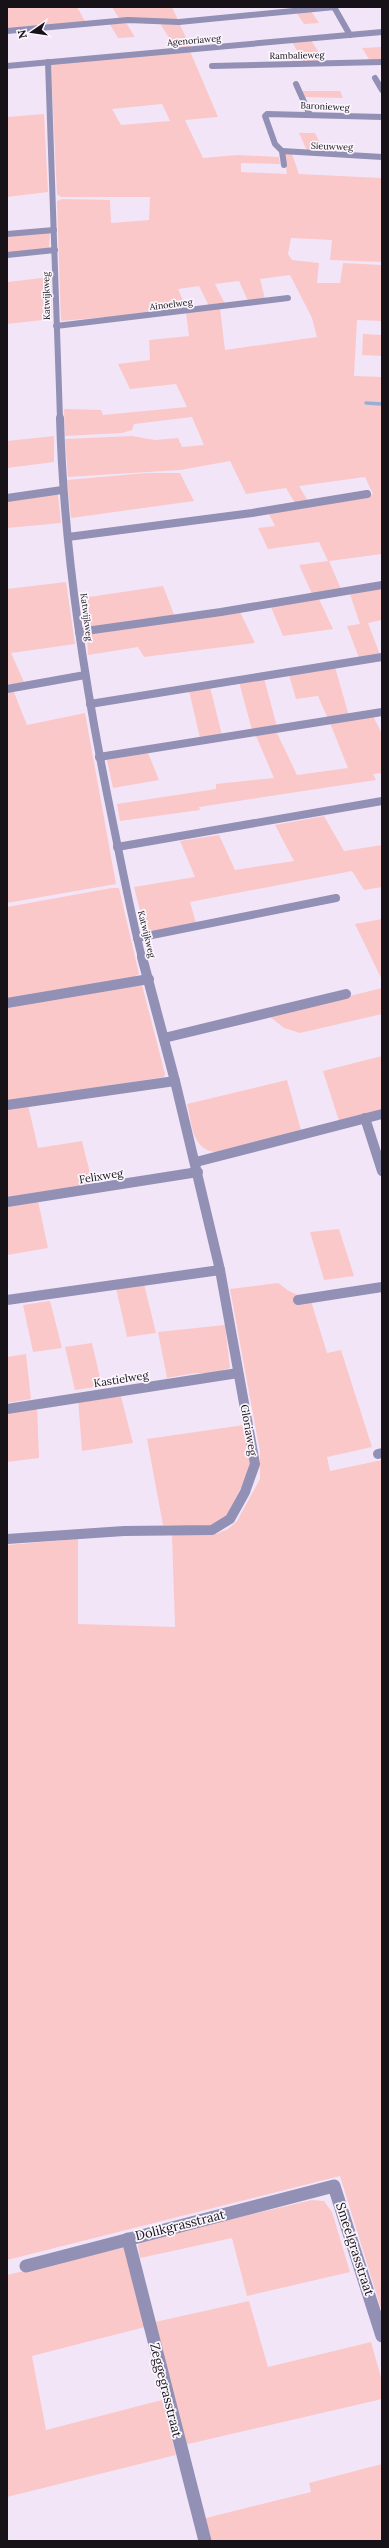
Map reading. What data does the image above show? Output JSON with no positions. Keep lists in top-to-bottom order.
{
  "streets": {
    "street": [
      "Agenoriaweg",
      "Rambalieweg",
      "Baronieweg",
      "Sieuwweg",
      "Katwijkweg",
      "Ainoelweg",
      "Felixweg",
      "Kastielweg",
      "Gloriaweg",
      "Dolikgrasstraat",
      "Smeelgrasstraat",
      "Zeggegrasstraat"
    ]
  },
  "crossings": [
    ["Agenoriaweg", "Katwijkweg"],
    ["Baronieweg", "Sieuwweg"],
    ["Katwijkweg", "Ainoelweg"],
    ["Katwijkweg", "Felixweg"],
    ["Katwijkweg", "Gloriaweg"],
    ["Felixweg", "Gloriaweg"],
    ["Kastielweg", "Gloriaweg"],
    ["Dolikgrasstraat", "Smeelgrasstraat"],
    ["Dolikgrasstraat", "Zeggegrasstraat"]
  ],
  "north": "left"
}
